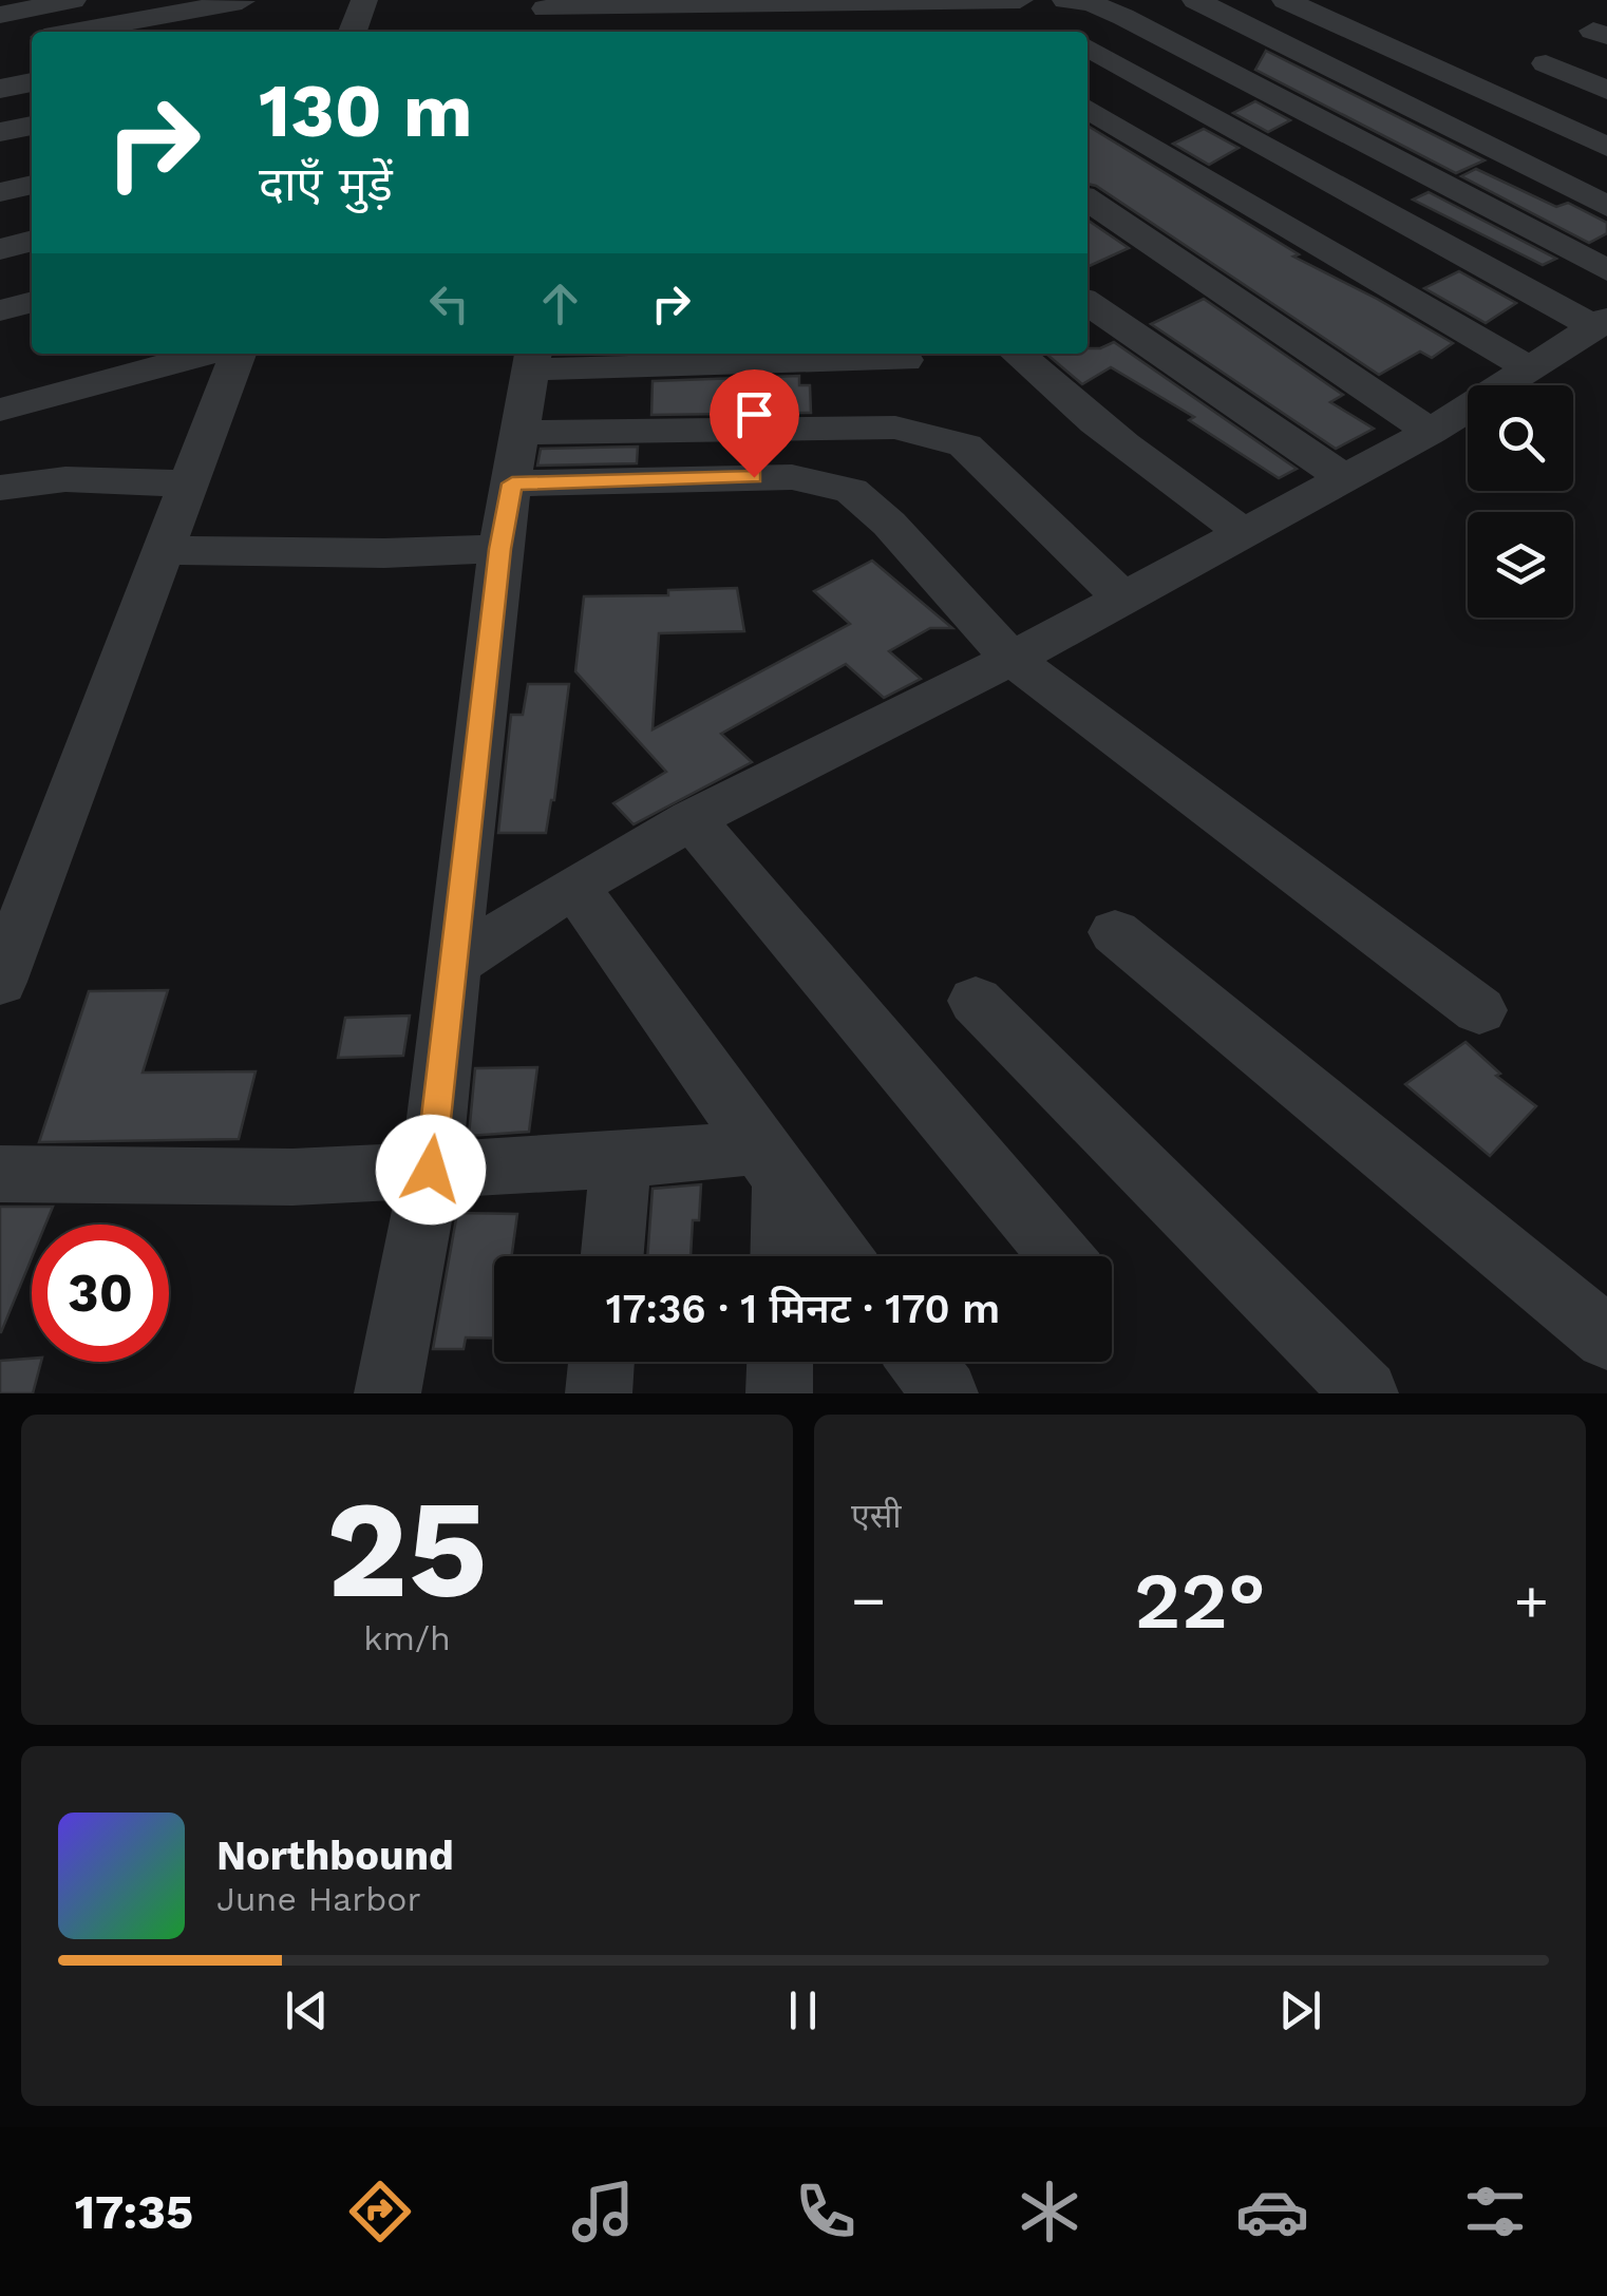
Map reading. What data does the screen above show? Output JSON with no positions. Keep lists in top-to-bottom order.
{
  "page": {
    "turn": ["130 m", "दाएँ मुड़ें"],
    "limit": "30",
    "trip": "17:36 · 1 मिनट · 170 m",
    "tile": [
      ["25", "km/h"],
      "एसी"
    ],
    "heat": ["−", "22°", "+"],
    "song": ["Northbound", "June Harbor"],
    "tabs": "17:35"
  }
}
